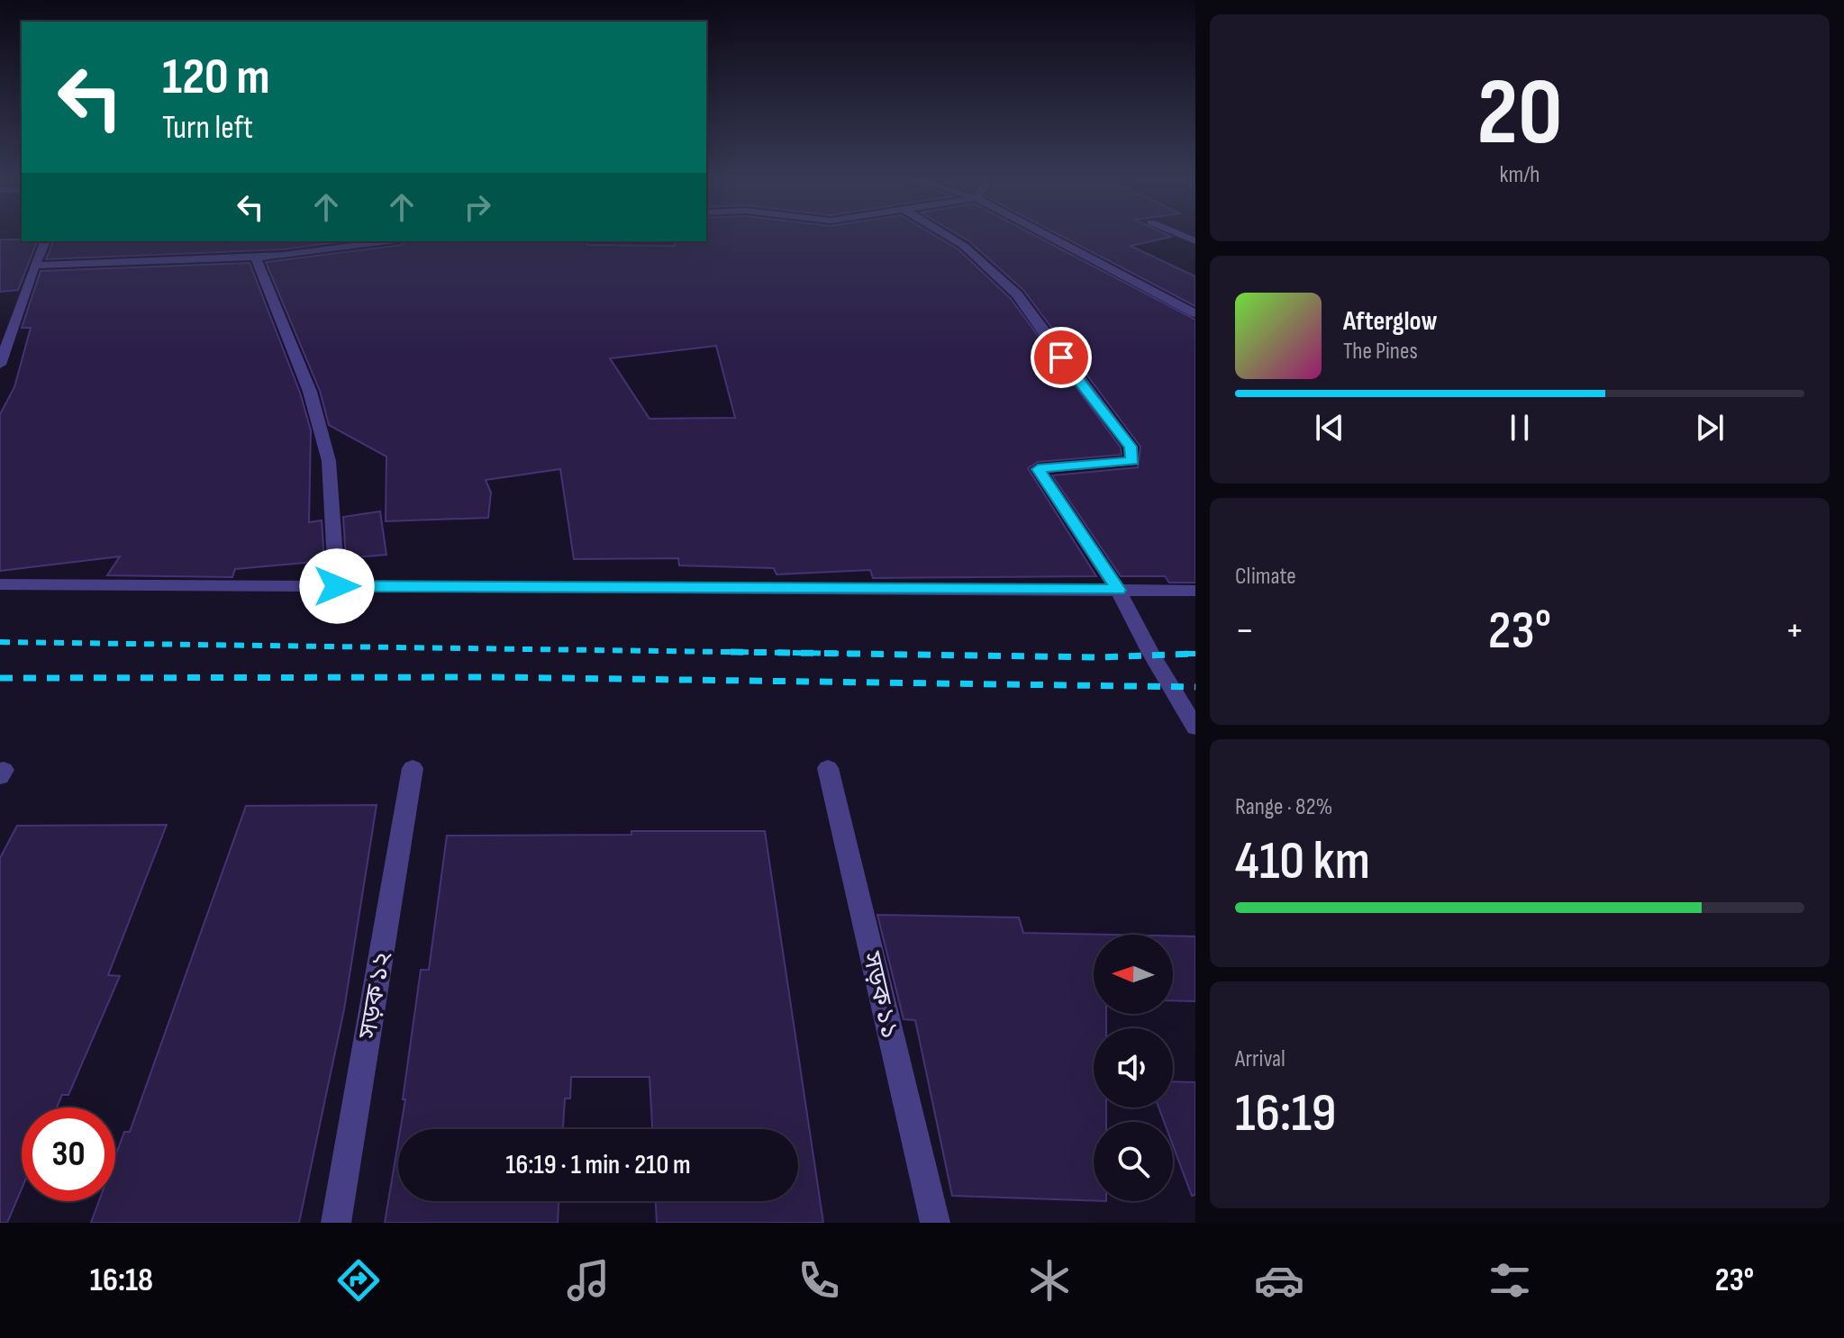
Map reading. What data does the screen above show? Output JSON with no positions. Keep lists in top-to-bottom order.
{
  "streets": {
    "street": ["সড়ক ১২", "সড়ক ১১"]
  },
  "north": "left",
  "page": {
    "tile": [
      ["20", "km/h"],
      "Climate",
      ["Range · 82%", "410 km"],
      ["Arrival", "16:19"]
    ],
    "turn": ["120 m", "Turn left"],
    "song": ["Afterglow", "The Pines"],
    "heat": ["−", "23°", "+"],
    "limit": "30",
    "trip": "16:19 · 1 min · 210 m",
    "tabs": ["16:18", "23°"]
  }
}
